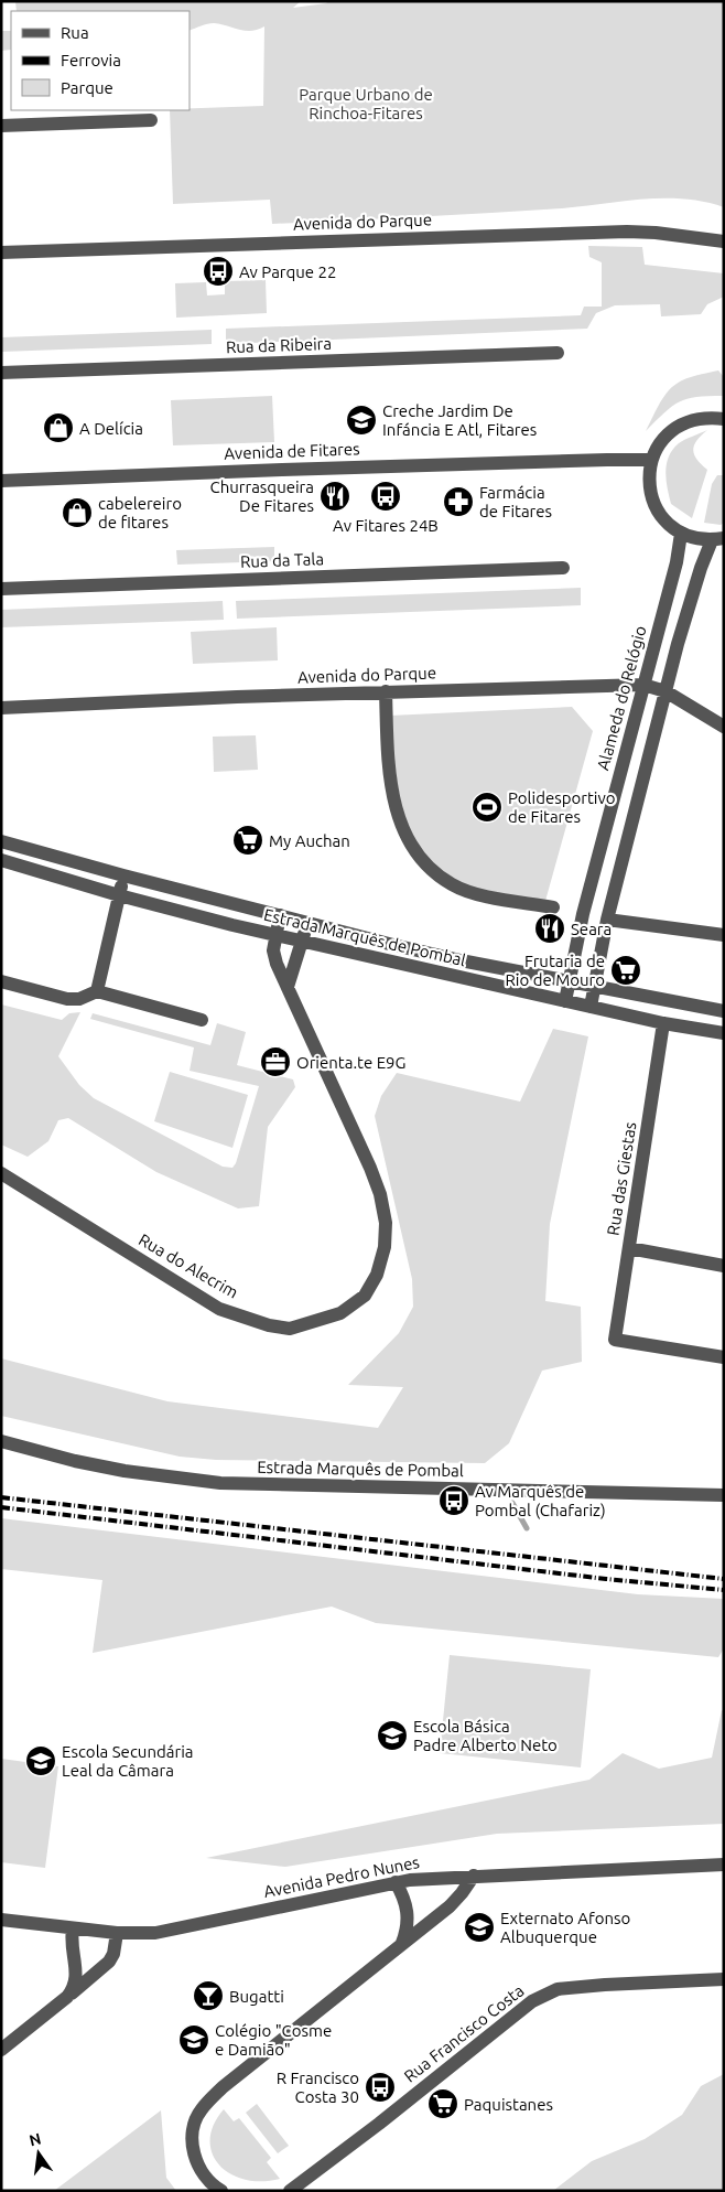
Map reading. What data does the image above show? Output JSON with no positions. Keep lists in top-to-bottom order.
{
  "streets": {
    "street": [
      "Avenida do Parque",
      "Rua da Ribeira",
      "Avenida de Fitares",
      "Rua da Tala",
      "Alameda do Relógio",
      "Estrada Marquês de Pombal",
      "Rua das Giestas",
      "Rua do Alecrim",
      "Avenida Pedro Nunes",
      "Rua Francisco Costa"
    ]
  },
  "crossings": [
    ["Avenida do Parque", "Alameda do Relógio"],
    ["Alameda do Relógio", "Estrada Marquês de Pombal"],
    ["Estrada Marquês de Pombal", "Rua das Giestas"],
    ["Estrada Marquês de Pombal", "Rua do Alecrim"]
  ],
  "parks": ["Parque Urbano de Rinchoa-Fitares"],
  "places": {
    "bus stop": [
      "Av Parque 22",
      "Av Fitares 24B",
      "Av Marquês de Pombal (Chafariz)",
      "R Francisco Costa 30"
    ],
    "school or university": [
      "Creche Jardim De Infáncia E Atl, Fitares",
      "Escola Básica Padre Alberto Neto",
      "Escola Secundária Leal da Câmara",
      "Externato Afonso Albuquerque",
      "Colégio \"Cosme e Damião\""
    ],
    "shop": ["A Delícia", "cabelereiro de fitares"],
    "restaurant": ["Churrasqueira De Fitares", "Seara"],
    "pharmacy": ["Farmácia de Fitares"],
    "sports": ["Polidesportivo de Fitares"],
    "supermarket": ["My Auchan", "Frutaria de Rio de Mouro", "Paquistanes"],
    "office": ["Orienta.te E9G"],
    "bar": ["Bugatti"]
  },
  "legend": ["Rua", "Ferrovia", "Parque"],
  "north": "top"
}
